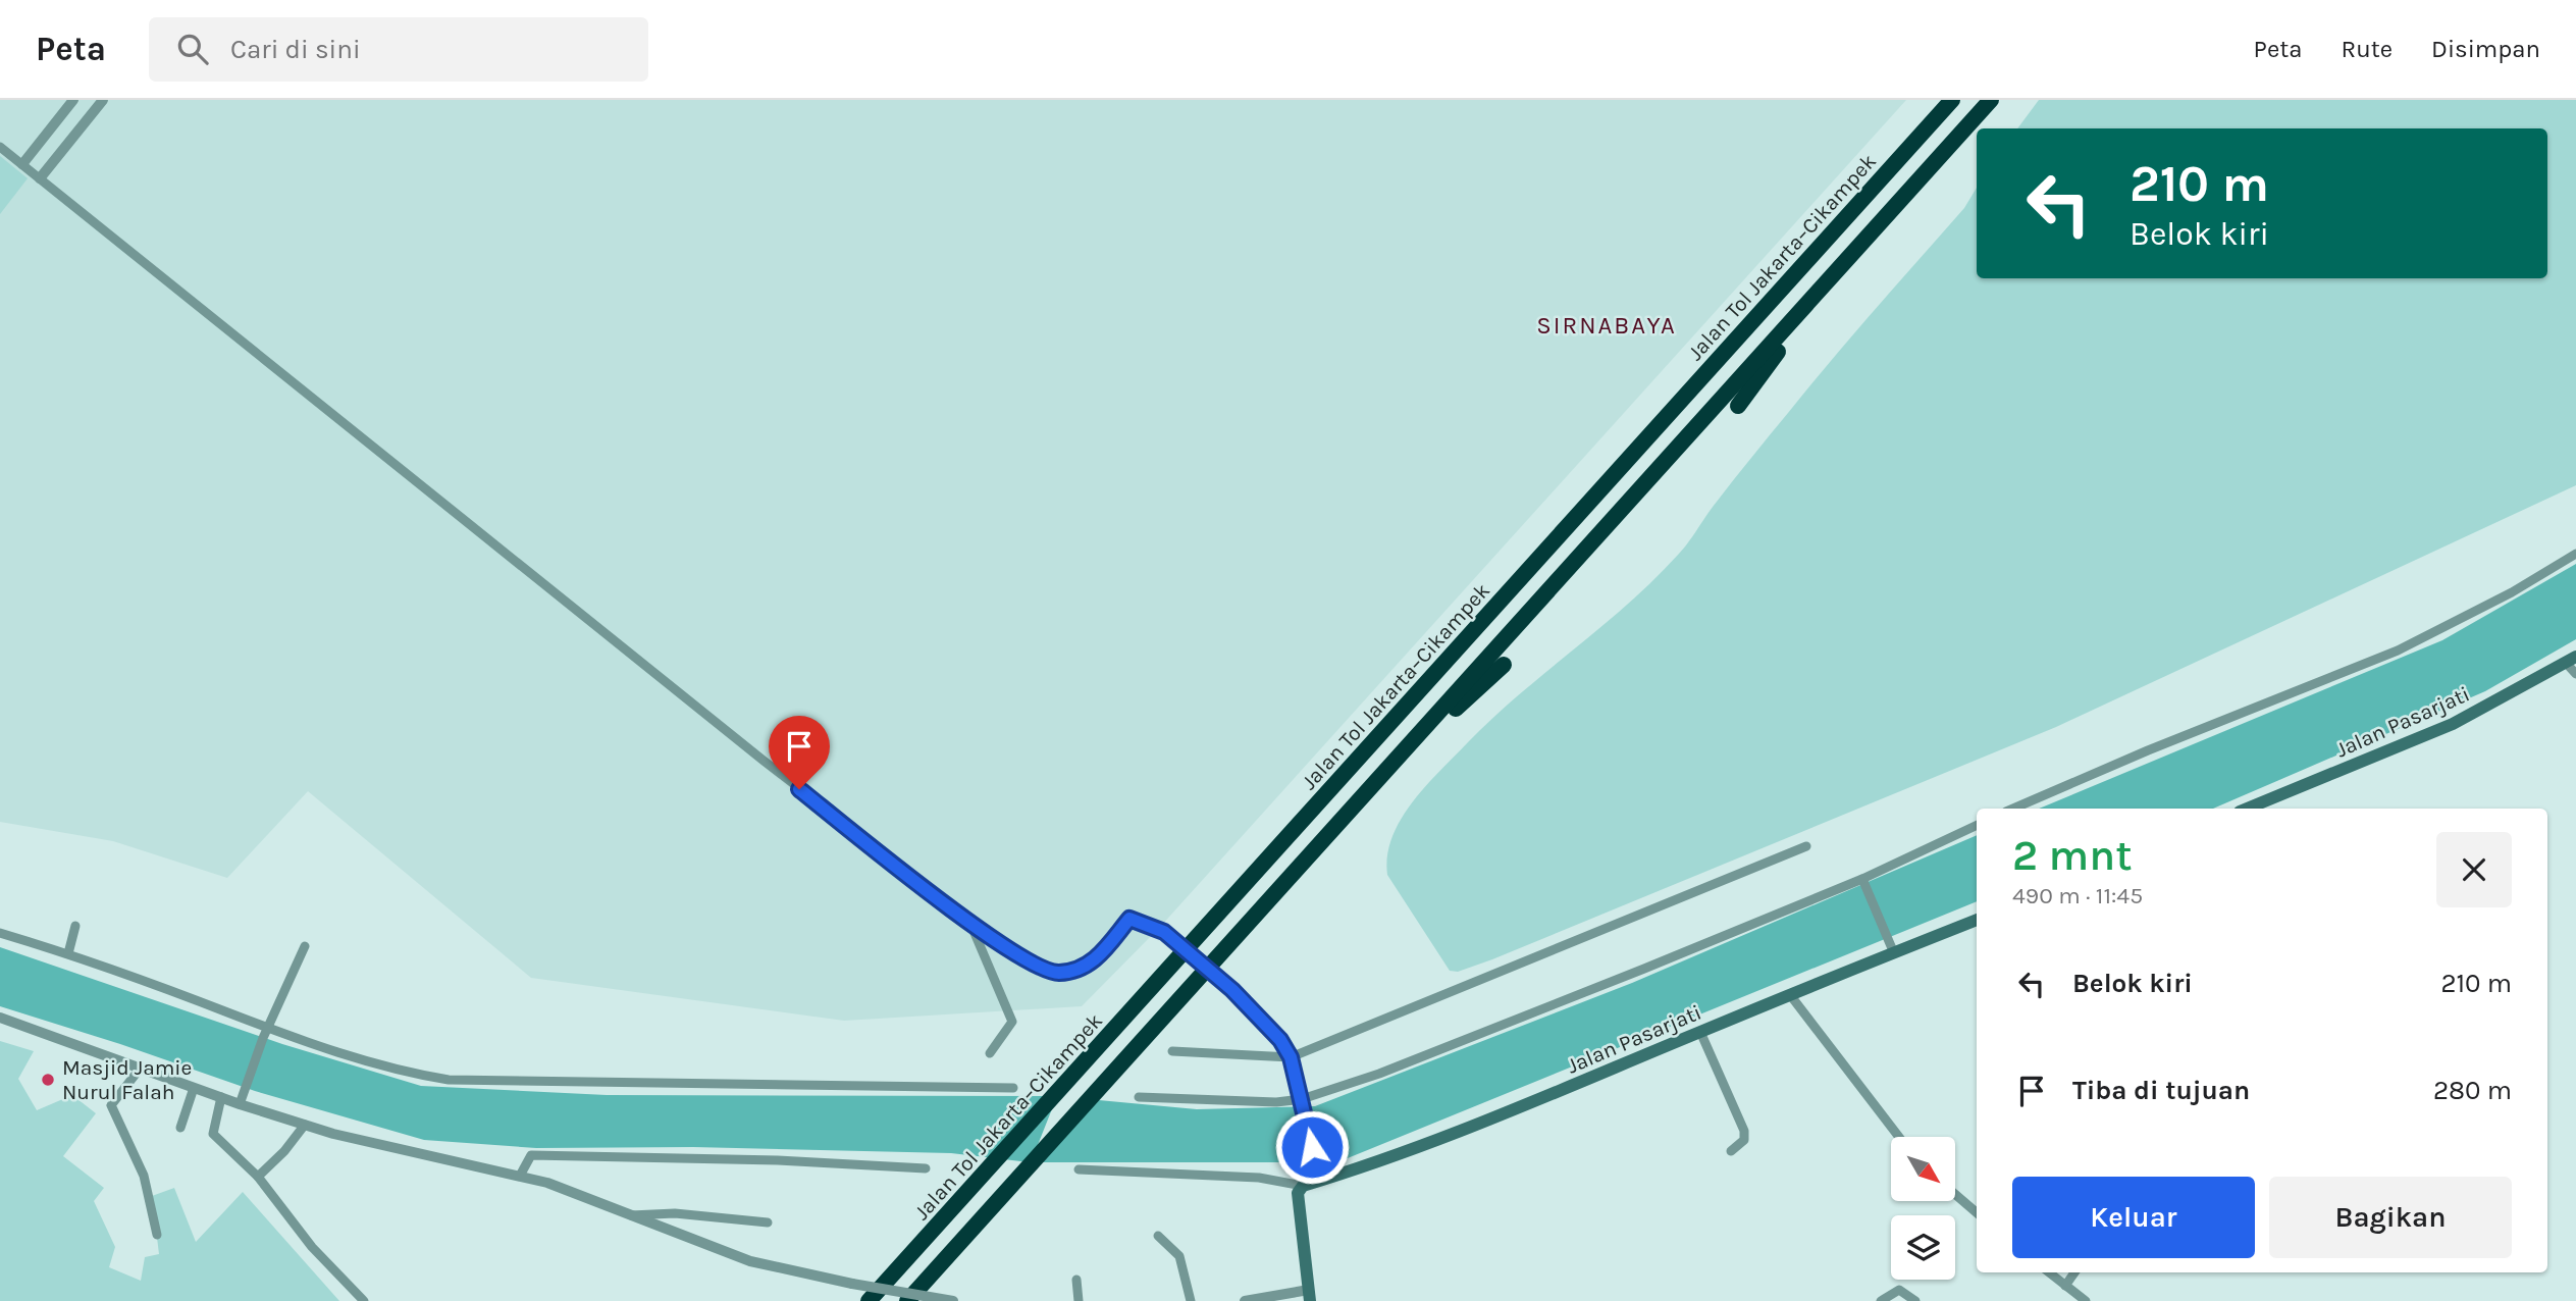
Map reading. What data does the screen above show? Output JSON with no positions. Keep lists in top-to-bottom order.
{
  "streets": {
    "highway": ["Jalan Tol Jakarta–Cikampek"],
    "main road": ["Jalan Pasarjati"]
  },
  "districts": ["SIRNABAYA"],
  "places": ["Masjid Jamie Nurul Falah"],
  "north": "bottom right",
  "page": {
    "header": "Peta",
    "search": "Cari di sini",
    "nav": ["Peta", "Rute", "Disimpan"],
    "turn": ["210 m", "Belok kiri"],
    "heading": ["2 mnt", "490 m · 11:45"],
    "list": [
      {
        "name": "Belok kiri",
        "value": "210 m"
      },
      {
        "name": "Tiba di tujuan",
        "value": "280 m"
      }
    ],
    "buttons": ["Keluar", "Bagikan"]
  }
}
